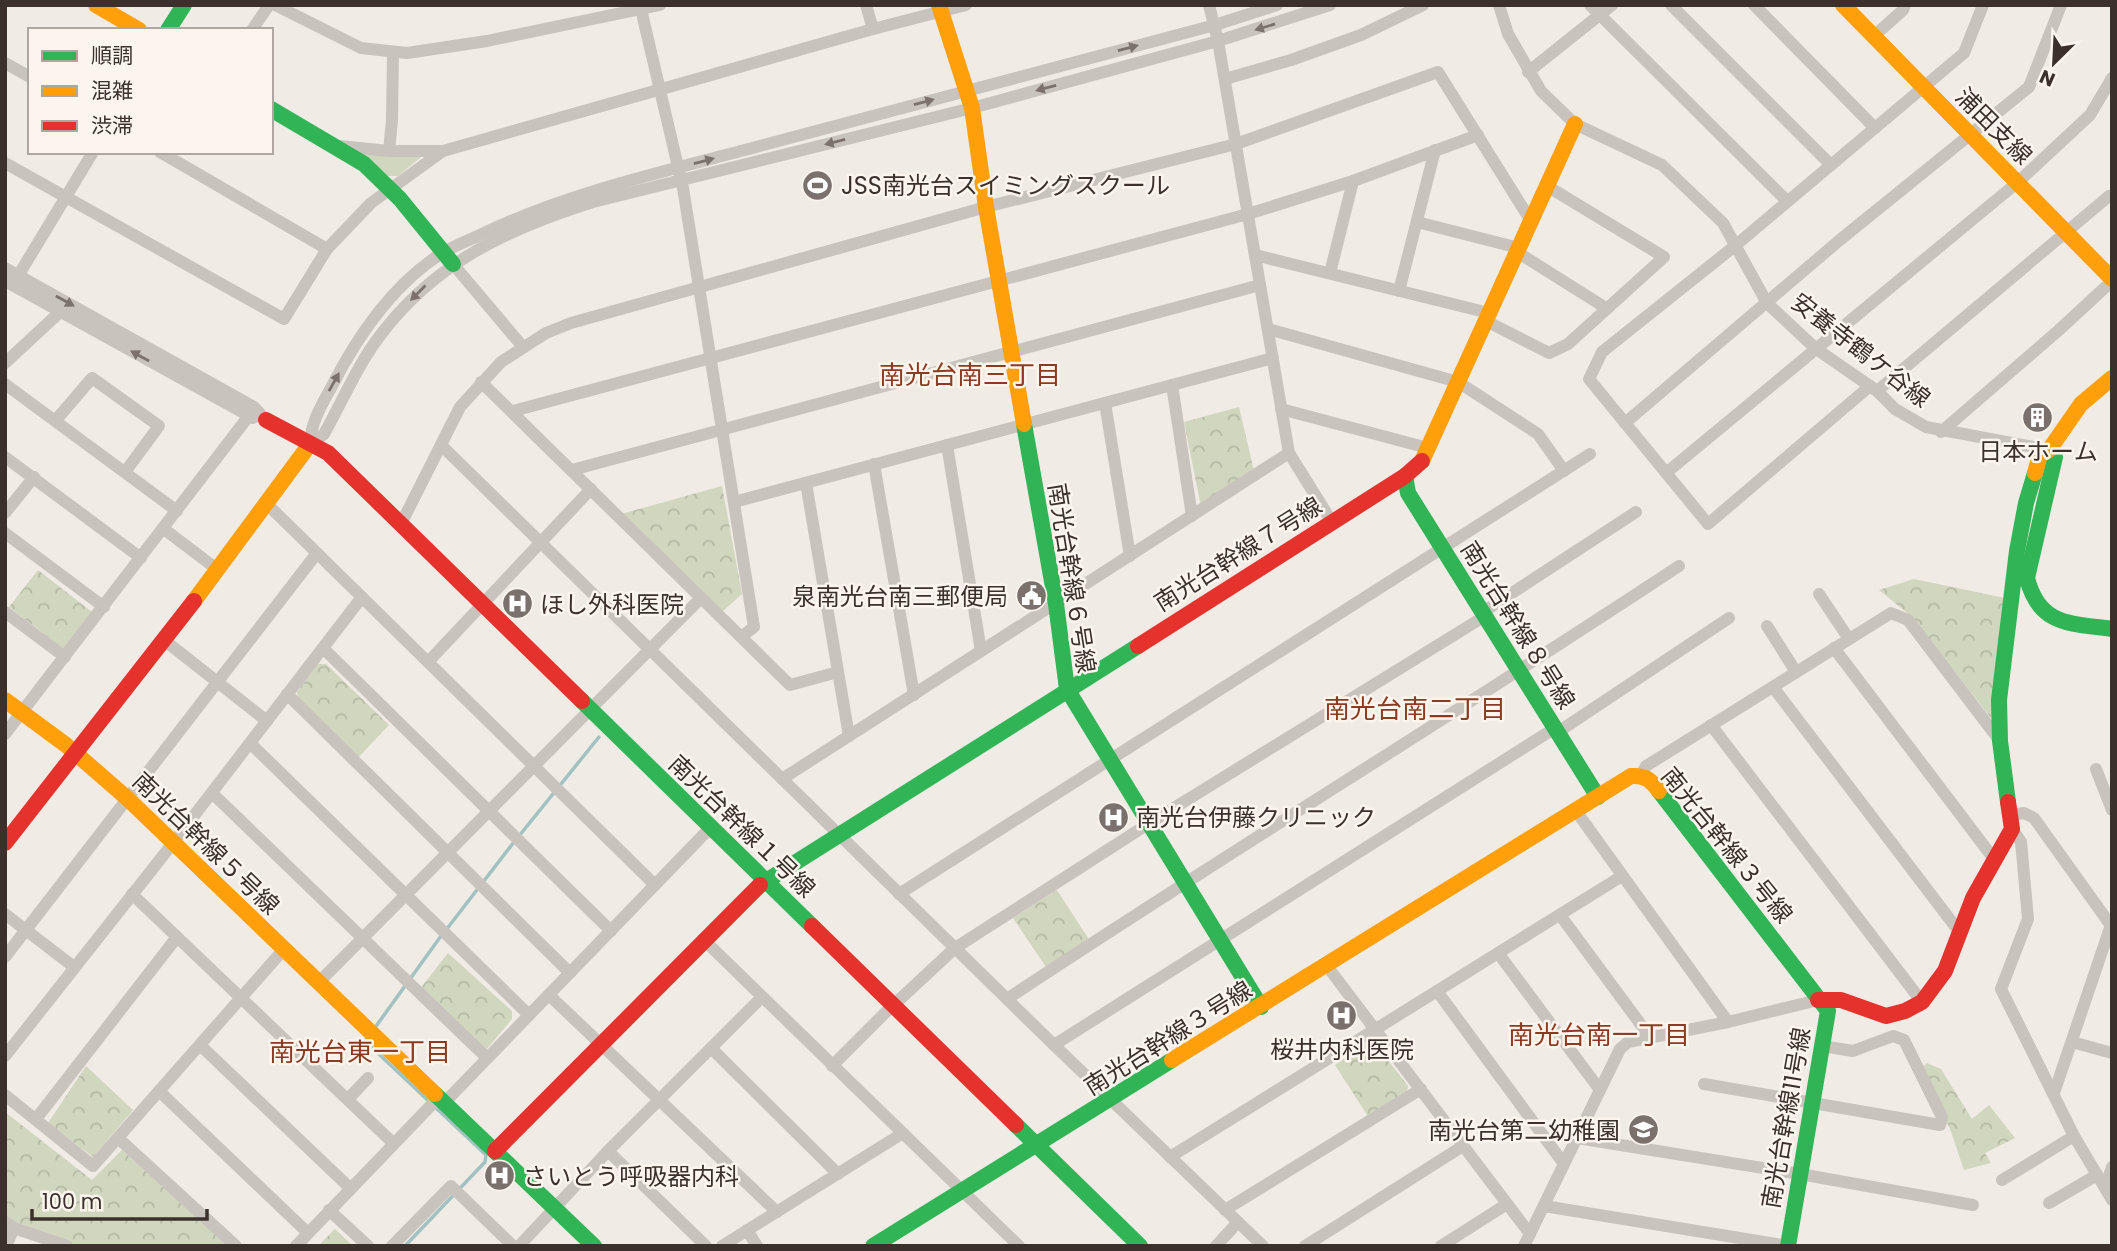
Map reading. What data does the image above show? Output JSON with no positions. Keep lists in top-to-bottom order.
{
  "streets": {
    "street": [
      "浦田支線",
      "安養寺鶴ケ谷線",
      "南光台幹線７号線",
      "南光台幹線６号線",
      "南光台幹線８号線",
      "南光台幹線１号線",
      "南光台幹線５号線",
      "南光台幹線３号線",
      "南光台幹線11号線"
    ]
  },
  "crossings": [
    ["安養寺鶴ケ谷線", "南光台幹線７号線"],
    ["南光台幹線７号線", "南光台幹線６号線"],
    ["南光台幹線７号線", "南光台幹線８号線"],
    ["南光台幹線７号線", "南光台幹線１号線"],
    ["南光台幹線７号線", "南光台幹線５号線"],
    ["南光台幹線６号線", "南光台幹線３号線"],
    ["南光台幹線８号線", "南光台幹線３号線"],
    ["南光台幹線１号線", "南光台幹線３号線"],
    ["南光台幹線３号線", "南光台幹線11号線"]
  ],
  "districts": [
    "南光台南三丁目",
    "南光台南二丁目",
    "南光台南一丁目",
    "南光台東一丁目"
  ],
  "places": {
    "sports": ["JSS南光台スイミングスクール"],
    "building": ["日本ホーム"],
    "public building": ["泉南光台南三郵便局"],
    "hospital": [
      "ほし外科医院",
      "南光台伊藤クリニック",
      "桜井内科医院",
      "さいとう呼吸器内科"
    ],
    "school or university": ["南光台第二幼稚園"]
  },
  "legend": ["順調", "混雑", "渋滞"],
  "scale_bar": "100 m",
  "north": "bottom left"
}
